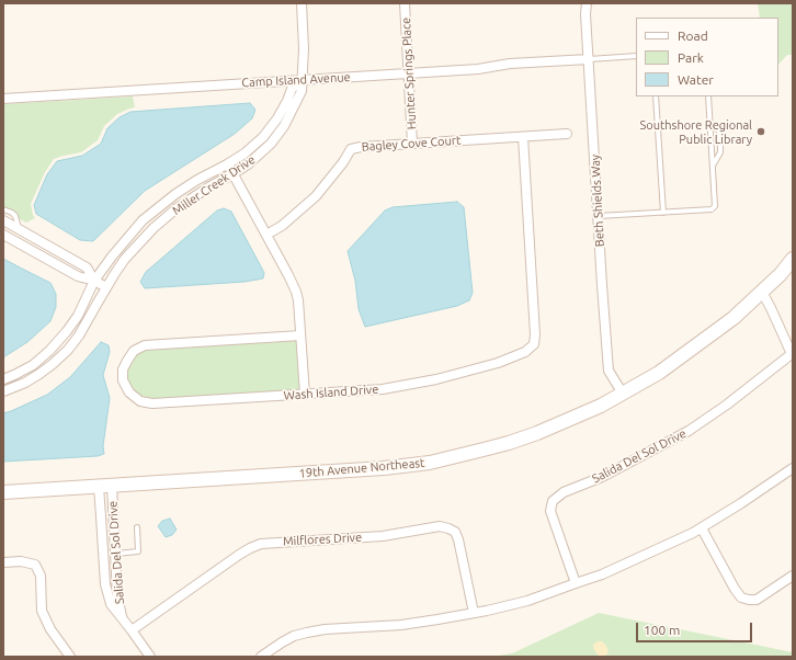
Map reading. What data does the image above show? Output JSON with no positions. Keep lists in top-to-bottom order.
{
  "streets": {
    "street": [
      "Hunter Springs Place",
      "Camp Island Avenue",
      "Bagley Cove Court",
      "Miller Creek Drive",
      "Beth Shields Way",
      "Wash Island Drive",
      "Salida Del Sol Drive",
      "19th Avenue Northeast",
      "Milflores Drive"
    ]
  },
  "crossings": [
    ["Hunter Springs Place", "Camp Island Avenue"],
    ["Hunter Springs Place", "Bagley Cove Court"],
    ["Camp Island Avenue", "Miller Creek Drive"],
    ["Camp Island Avenue", "Beth Shields Way"],
    ["Bagley Cove Court", "Wash Island Drive"],
    ["Beth Shields Way", "19th Avenue Northeast"],
    ["Salida Del Sol Drive", "19th Avenue Northeast"],
    ["Salida Del Sol Drive", "Milflores Drive"]
  ],
  "places": ["Southshore Regional Public Library"],
  "legend": ["Road", "Park", "Water"],
  "scale_bar": "100 m"
}
